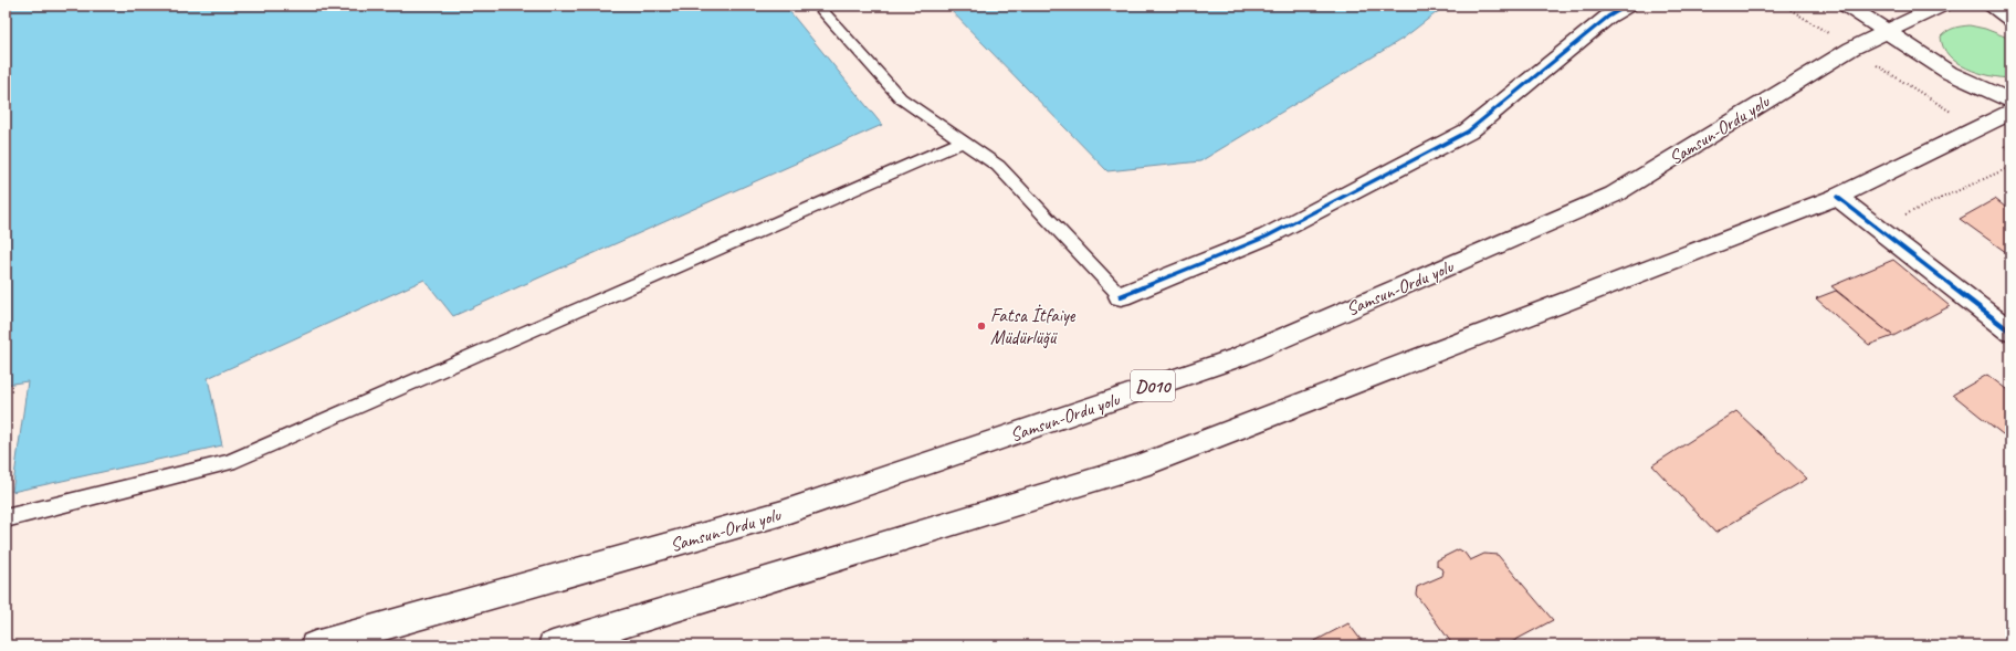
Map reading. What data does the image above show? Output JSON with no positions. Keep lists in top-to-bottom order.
{
  "streets": {
    "main road": ["Samsun-Ordu yolu", "D010"]
  },
  "places": ["Fatsa İtfaiye Müdürlüğü"]
}
